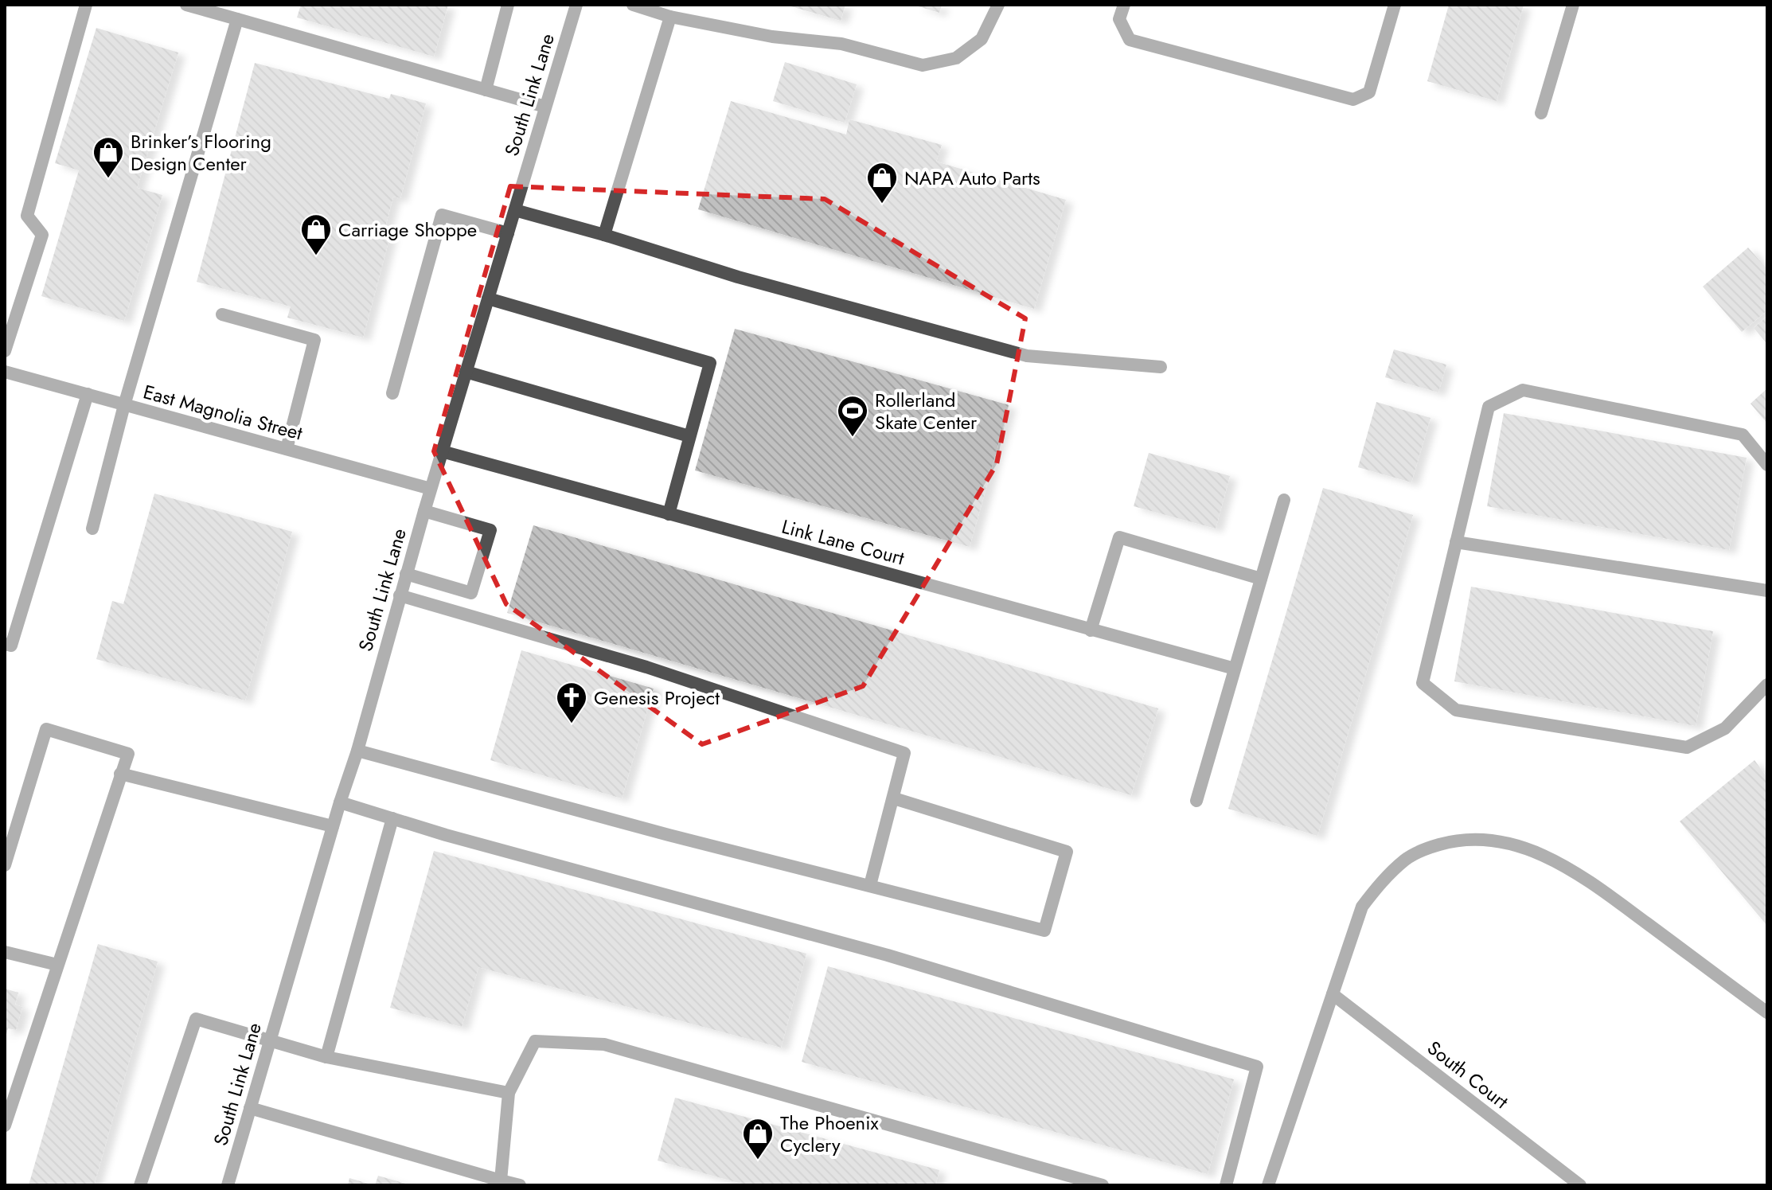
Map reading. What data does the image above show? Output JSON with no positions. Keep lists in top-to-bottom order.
{
  "streets": {
    "street": [
      "South Link Lane",
      "East Magnolia Street",
      "Link Lane Court",
      "South Court"
    ]
  },
  "crossings": [
    ["South Link Lane", "East Magnolia Street"],
    ["South Link Lane", "Link Lane Court"]
  ],
  "places": {
    "shop": [
      "Brinker’s Flooring Design Center",
      "NAPA Auto Parts",
      "Carriage Shoppe",
      "The Phoenix Cyclery"
    ],
    "sports": ["Rollerland Skate Center"],
    "church": ["Genesis Project"]
  }
}
